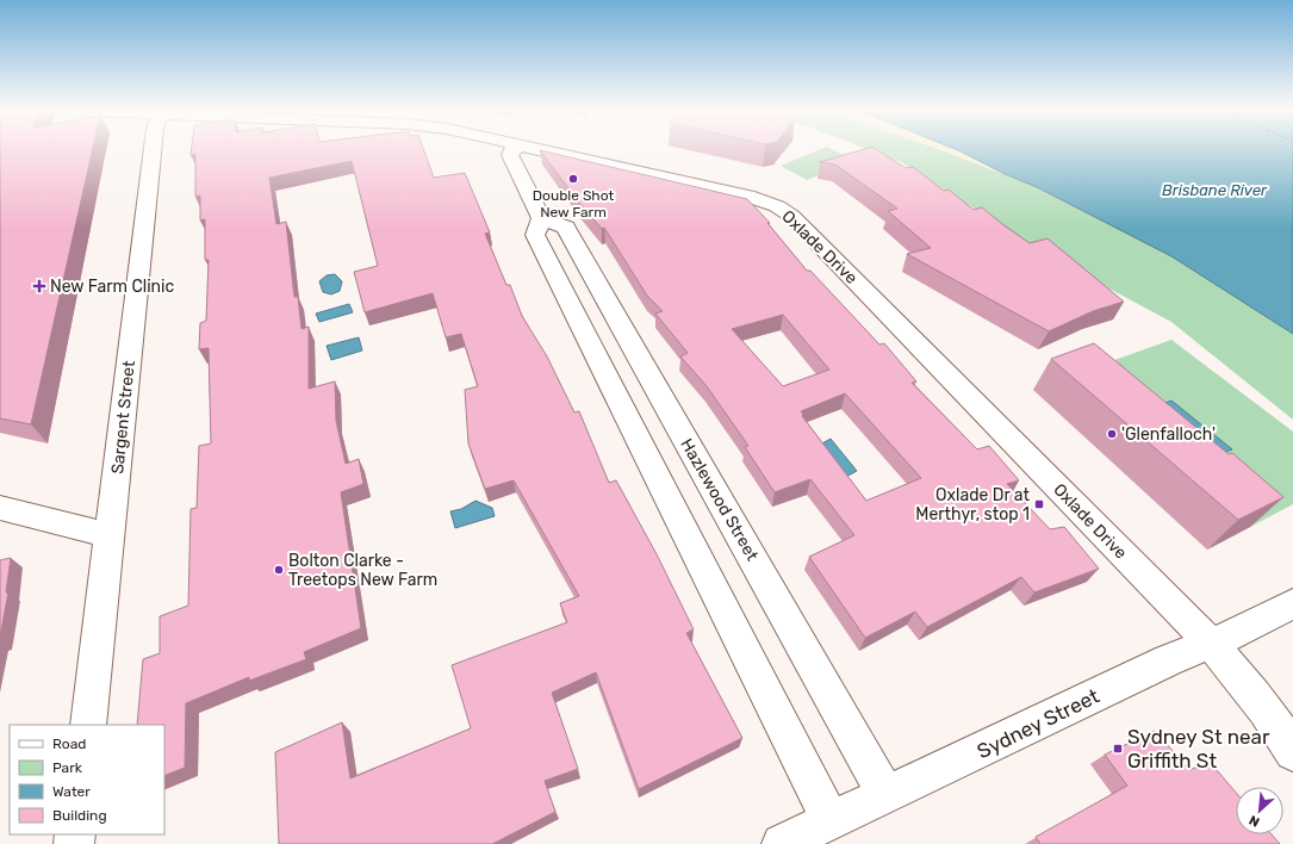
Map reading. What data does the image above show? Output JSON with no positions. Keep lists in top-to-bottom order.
{
  "streets": {
    "street": [
      "Oxlade Drive",
      "Sargent Street",
      "Hazlewood Street",
      "Sydney Street"
    ]
  },
  "crossings": [
    ["Oxlade Drive", "Sydney Street"],
    ["Hazlewood Street", "Sydney Street"]
  ],
  "water": ["Brisbane River"],
  "places": {
    "other": ["Double Shot New Farm", "'Glenfalloch'", "Bolton Clarke - Treetops New Farm"],
    "health": ["New Farm Clinic"],
    "transit": ["Oxlade Dr at Merthyr, stop 1", "Sydney St near Griffith St"]
  },
  "legend": [
    "Road",
    "Park",
    "Water",
    "Building"
  ],
  "north": "bottom left"
}
